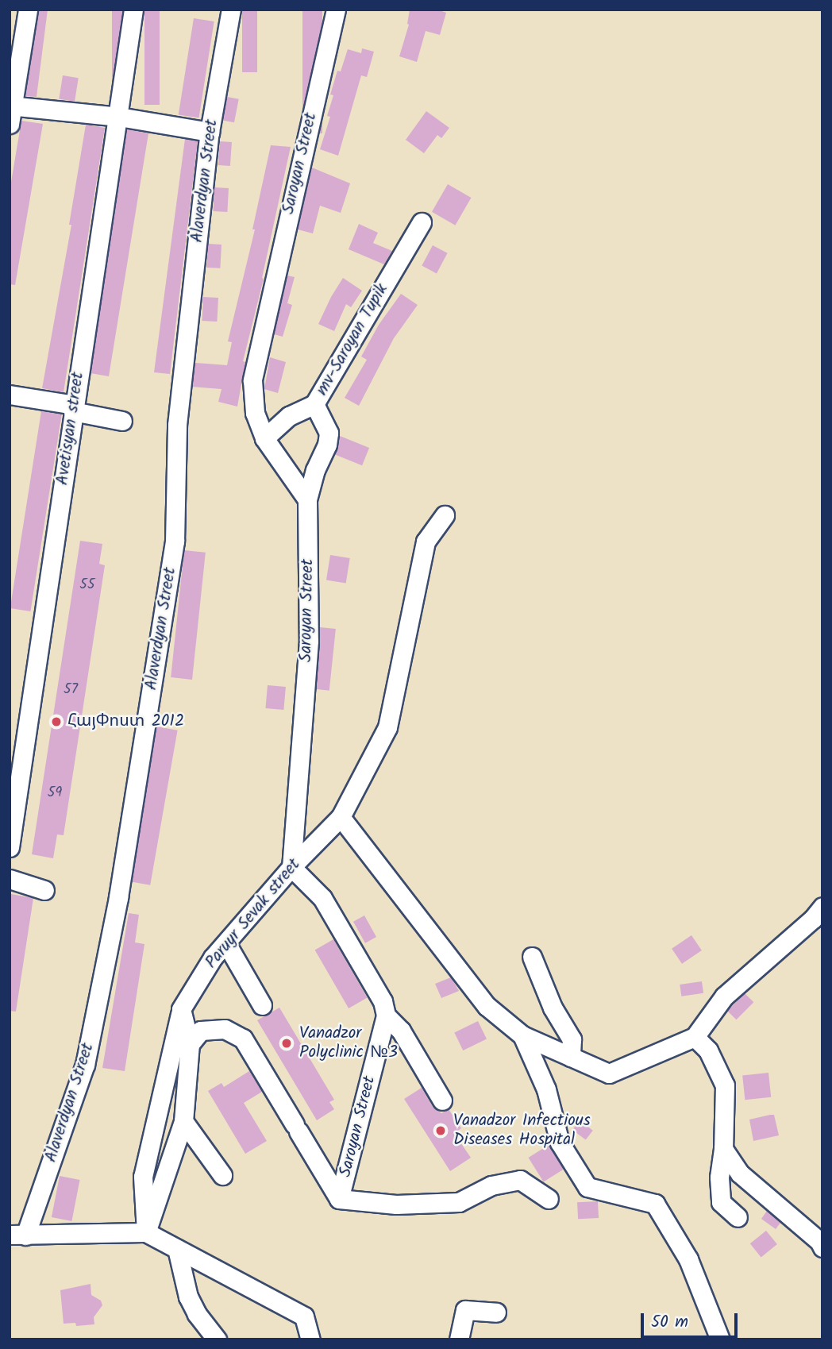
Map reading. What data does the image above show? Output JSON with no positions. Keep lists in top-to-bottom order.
{
  "streets": {
    "street": [
      "Saroyan Street",
      "Alaverdyan Street",
      "mv-Saroyan Tupik",
      "Avetisyan street",
      "Paruyr Sevak street"
    ]
  },
  "crossings": [
    ["Saroyan Street", "mv-Saroyan Tupik"],
    ["Saroyan Street", "Paruyr Sevak street"]
  ],
  "places": ["ՀայՓոստ 2012", "Vanadzor Polyclinic №3", "Vanadzor Infectious Diseases Hospital"],
  "house_numbers": ["55", "57", "59"],
  "scale_bar": "50 m"
}
